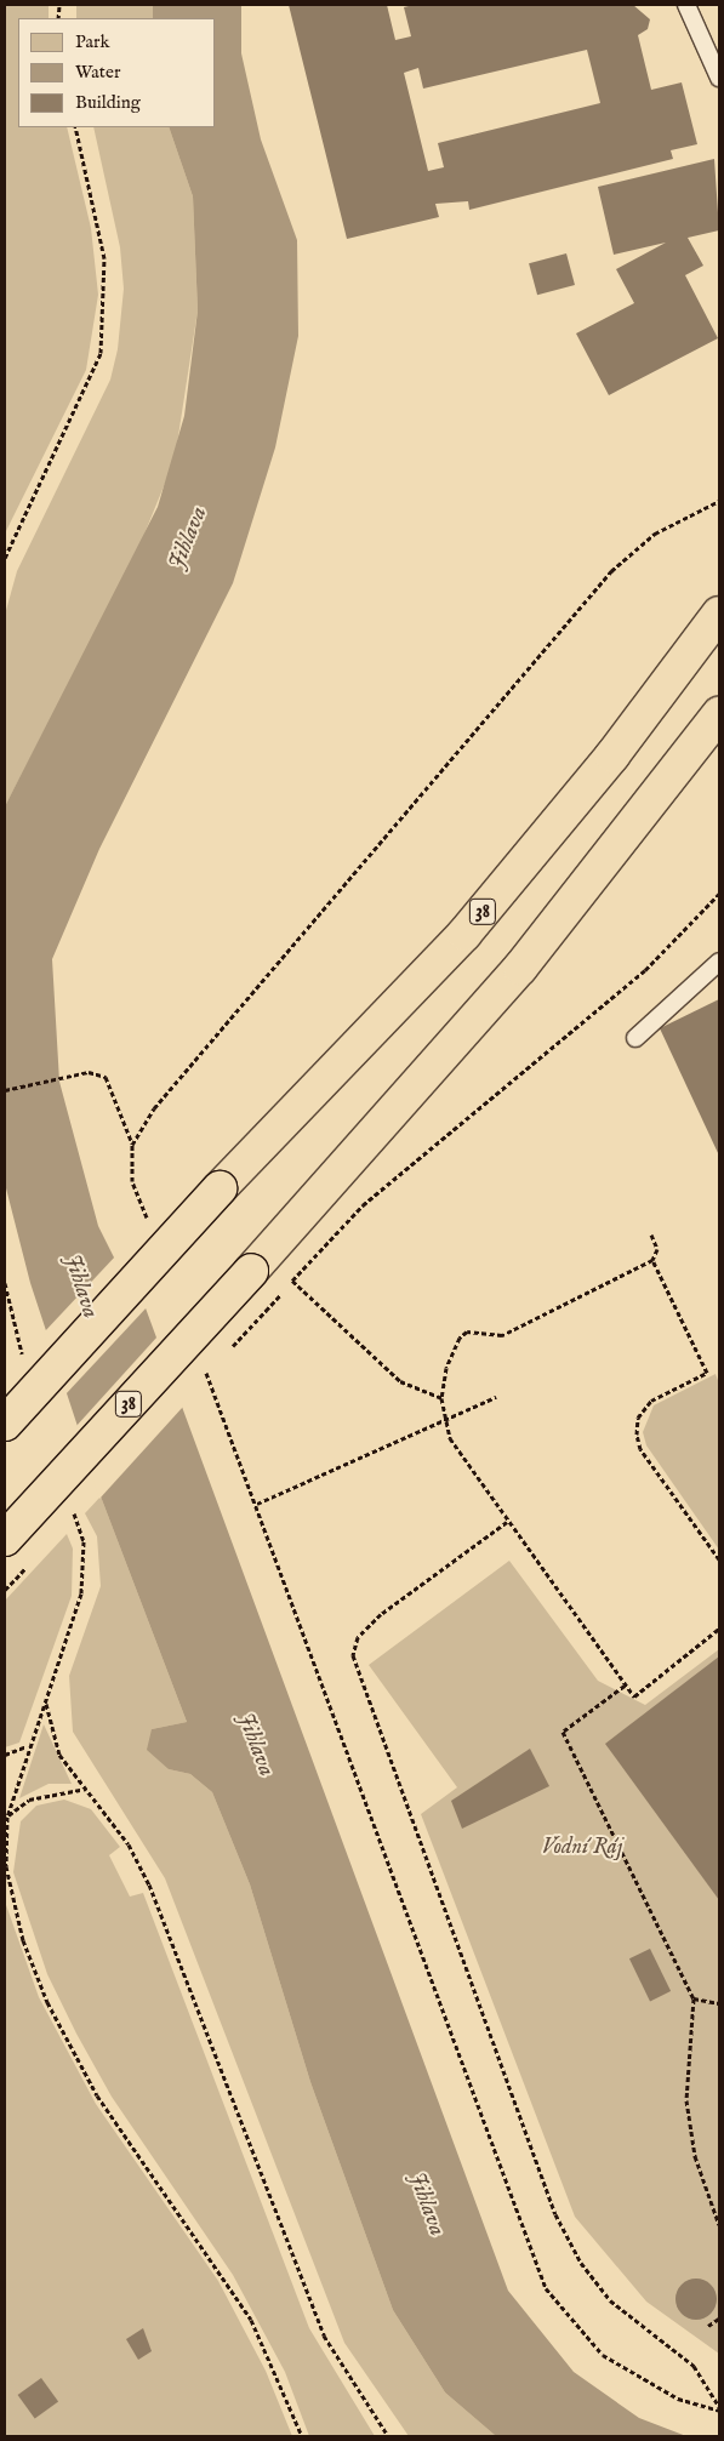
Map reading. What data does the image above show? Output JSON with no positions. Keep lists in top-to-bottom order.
{
  "streets": {
    "highway": ["38"]
  },
  "water": ["Jihlava"],
  "parks": ["Vodní Ráj"],
  "legend": ["Park", "Water", "Building"]
}
